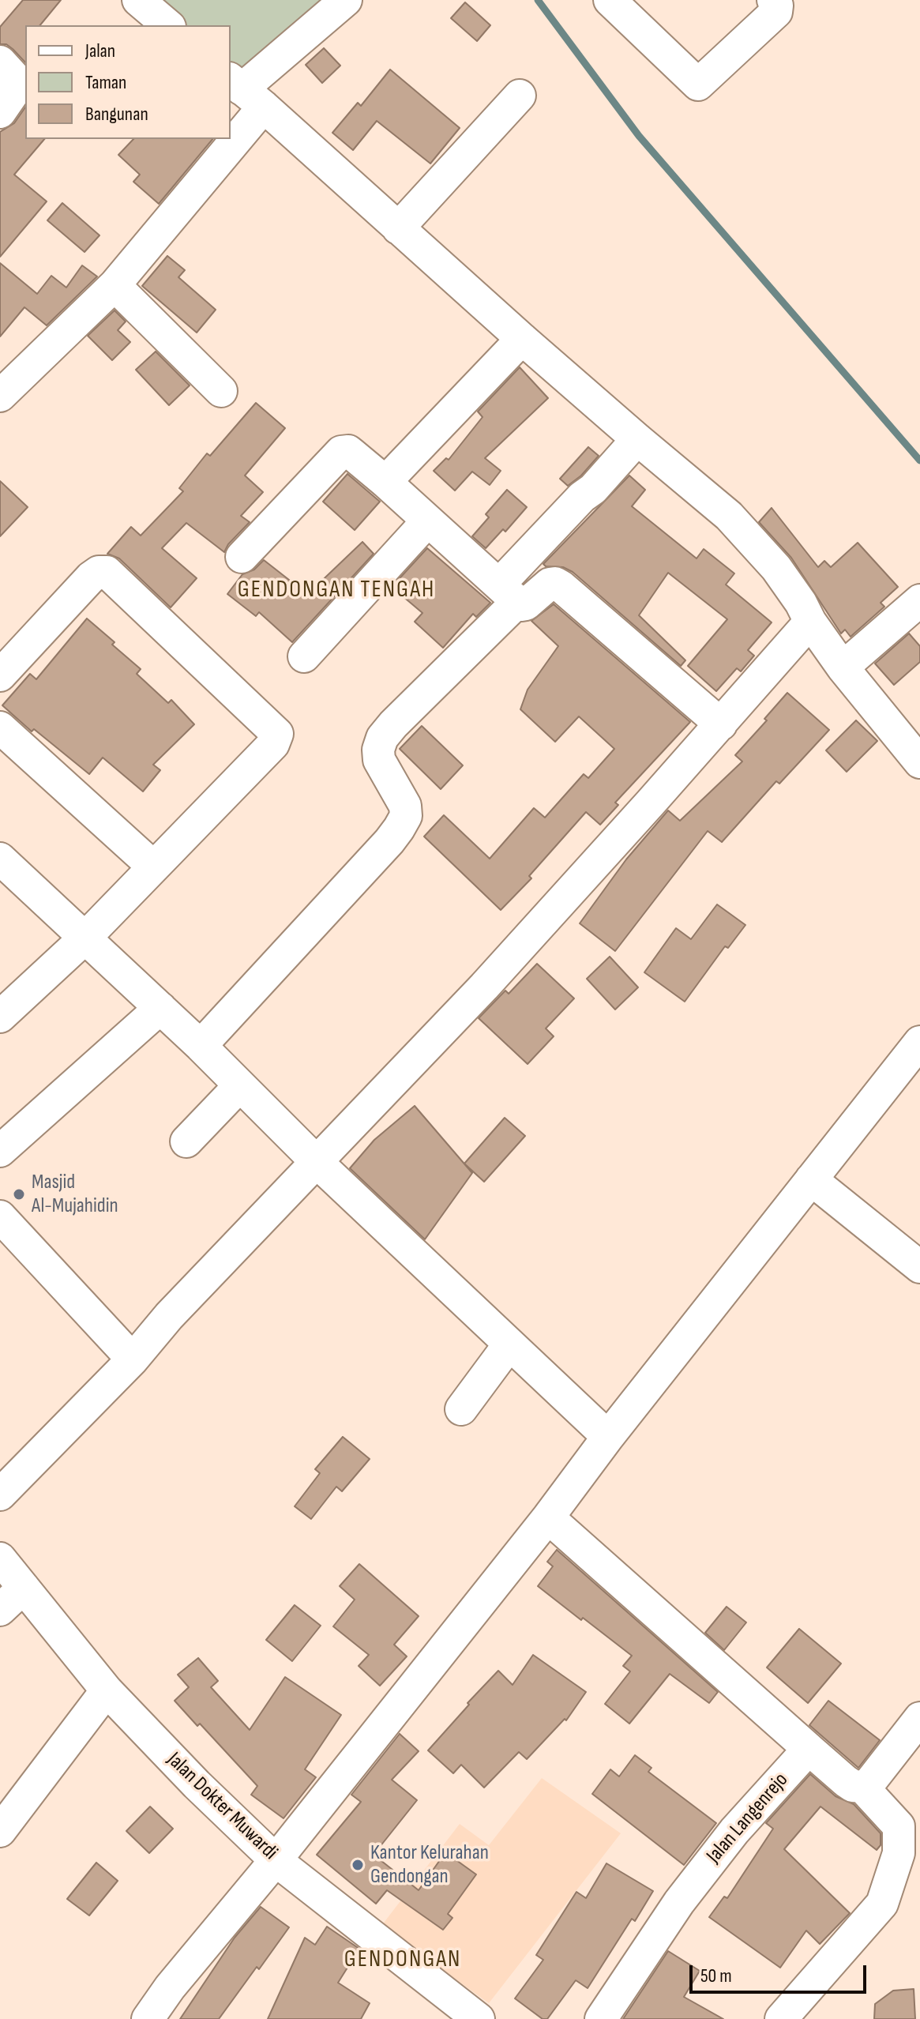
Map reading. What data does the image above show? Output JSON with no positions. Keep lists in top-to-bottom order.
{
  "streets": {
    "street": ["Jalan Dokter Muwardi", "Jalan Langenrejo"]
  },
  "districts": ["GENDONGAN TENGAH", "GENDONGAN"],
  "places": ["Masjid Al-Mujahidin", "Kantor Kelurahan Gendongan"],
  "legend": ["Jalan", "Taman", "Bangunan"],
  "scale_bar": "50 m"
}
